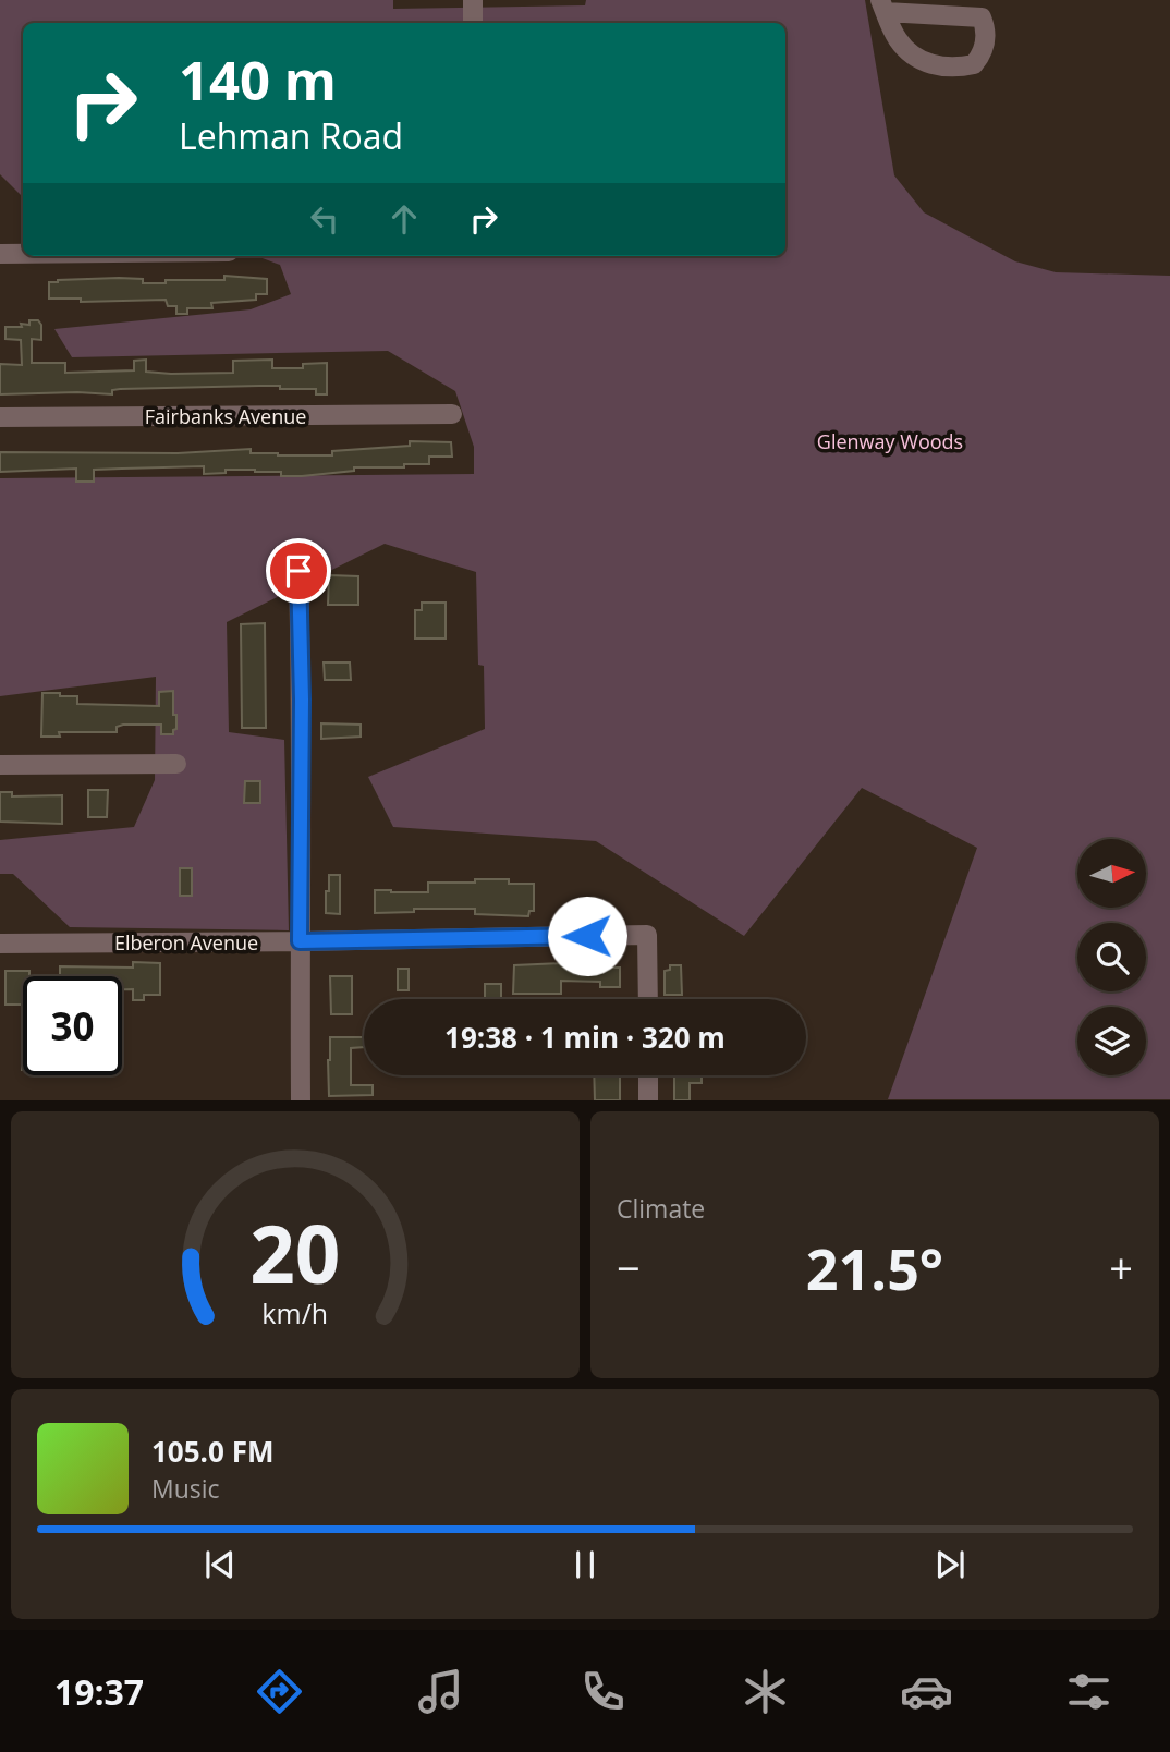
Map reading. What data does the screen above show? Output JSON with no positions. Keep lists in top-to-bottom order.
{
  "streets": {
    "street": ["Fairbanks Avenue", "Elberon Avenue"]
  },
  "parks": ["Glenway Woods"],
  "north": "right",
  "page": {
    "turn": ["140 m", "Lehman Road"],
    "limit": "30",
    "trip": "19:38 · 1 min · 320 m",
    "tile": "Climate",
    "heat": ["−", "21.5°", "+"],
    "song": ["105.0 FM", "Music"],
    "tabs": "19:37",
    "gauge": ["20", "km/h"]
  }
}
